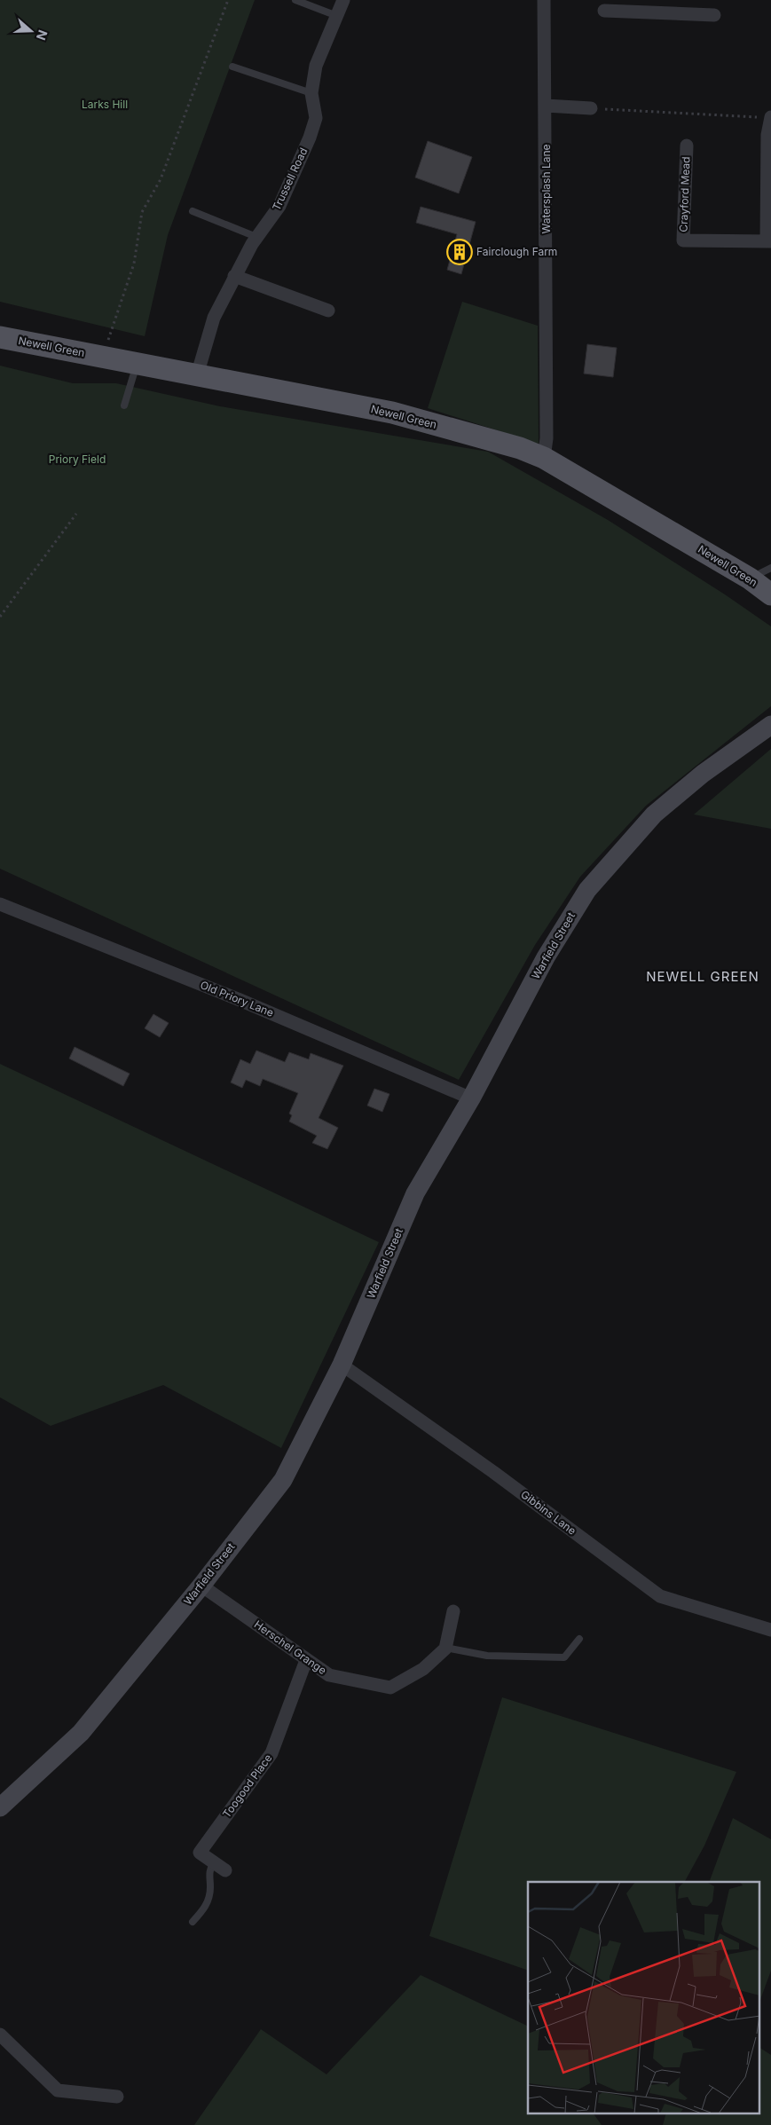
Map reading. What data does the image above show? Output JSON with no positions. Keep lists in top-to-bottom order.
{
  "streets": {
    "main road": ["Newell Green", "Warfield Street"],
    "street": [
      "Trussell Road",
      "Watersplash Lane",
      "Crayford Mead",
      "Old Priory Lane",
      "Gibbins Lane",
      "Herschel Grange",
      "Toogood Place"
    ]
  },
  "crossings": [
    ["Trussell Road", "Newell Green"],
    ["Watersplash Lane", "Newell Green"],
    ["Warfield Street", "Old Priory Lane"],
    ["Warfield Street", "Gibbins Lane"],
    ["Warfield Street", "Herschel Grange"],
    ["Herschel Grange", "Toogood Place"]
  ],
  "districts": ["NEWELL GREEN"],
  "parks": ["Larks Hill", "Priory Field"],
  "places": {
    "building": ["Fairclough Farm"]
  },
  "north": "right"
}
